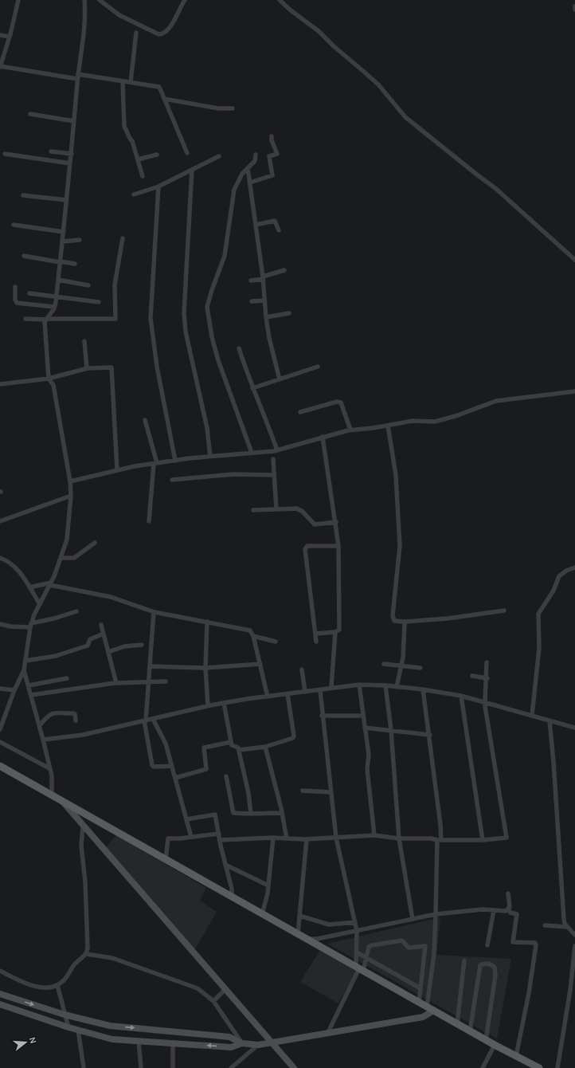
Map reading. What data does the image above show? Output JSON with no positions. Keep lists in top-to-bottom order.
{
  "north": "right"
}
